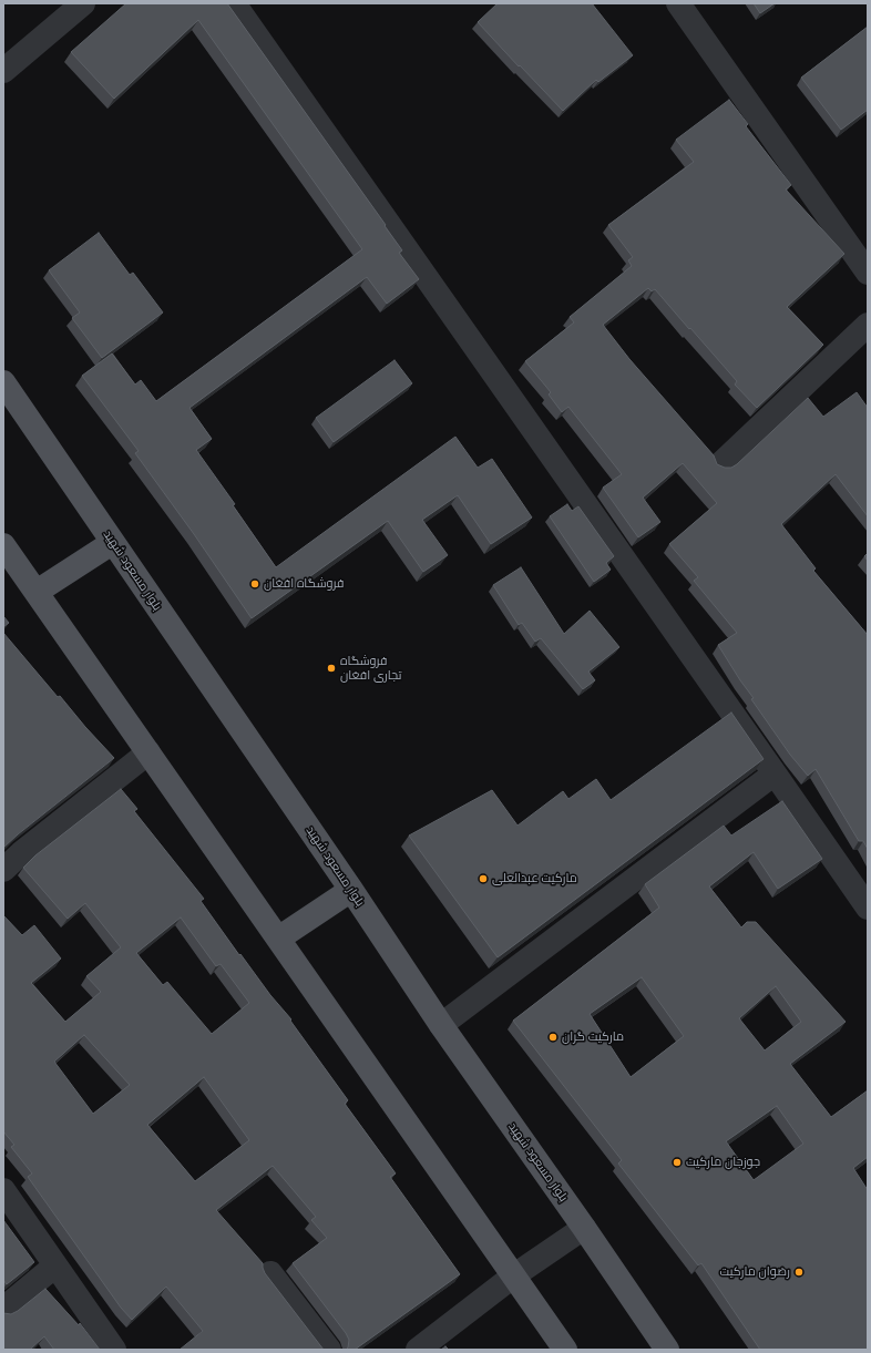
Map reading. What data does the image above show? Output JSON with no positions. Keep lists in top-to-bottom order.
{
  "streets": {
    "main road": ["بلوار مسعود شهید"]
  },
  "places": [
    "فروشگاه افغان",
    "فروشگاه تجاری افغان",
    "مارکیت عبدالعلی",
    "مارکیت گران",
    "جوزجان مارکیت",
    "رضوان مارکیت"
  ]
}
